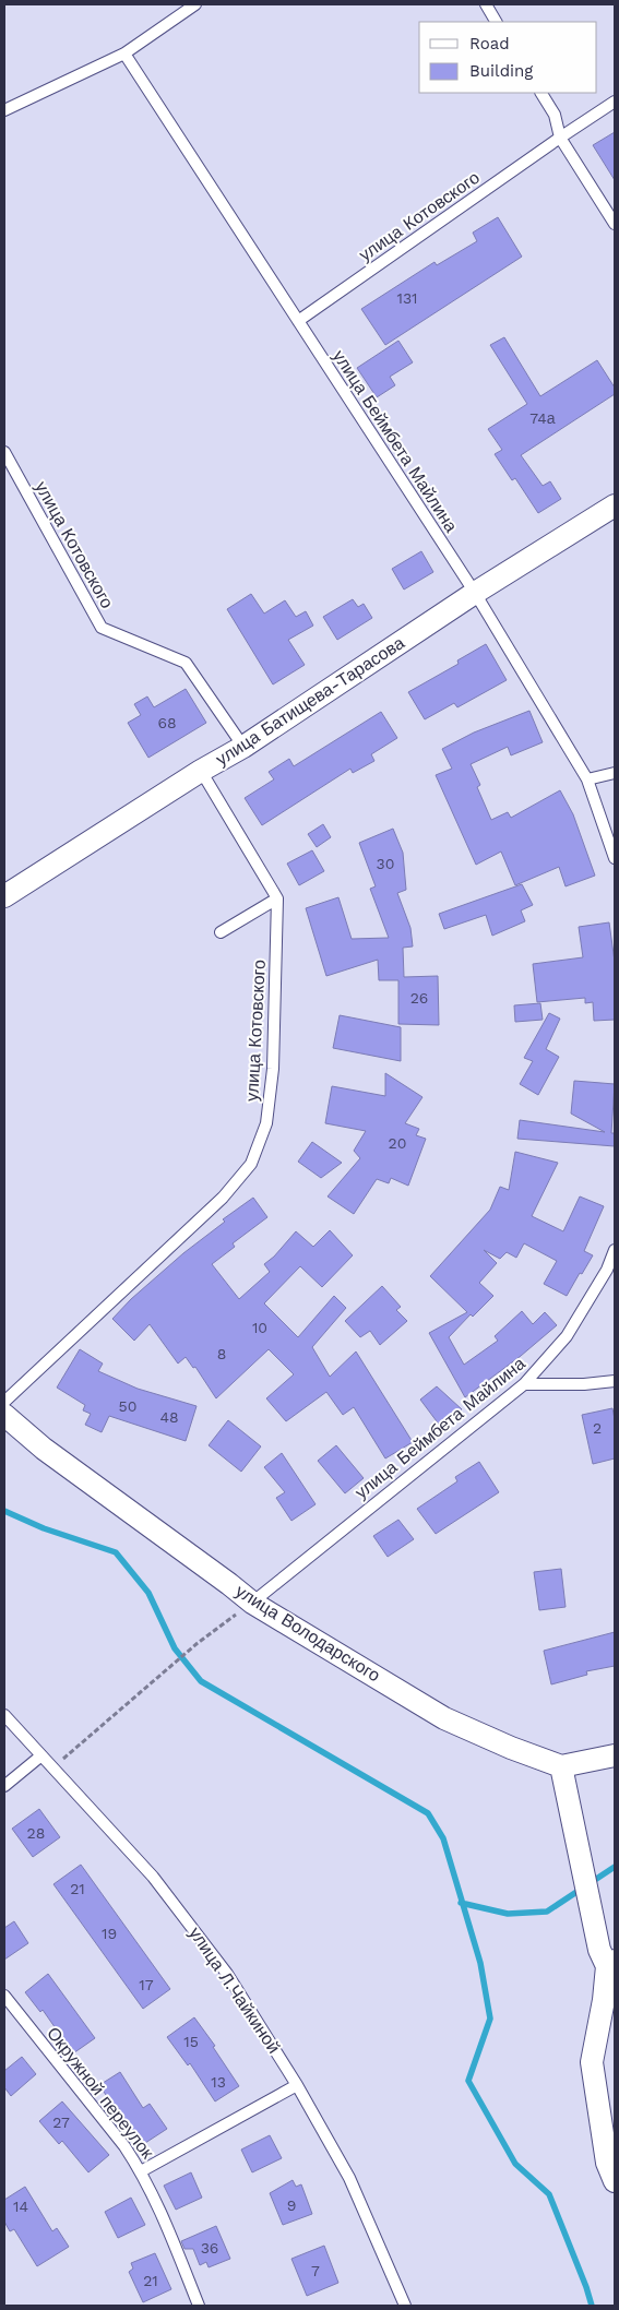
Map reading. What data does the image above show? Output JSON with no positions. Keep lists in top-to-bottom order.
{
  "streets": {
    "street": ["улица Батищева-Тарасова", "улица Володарского"],
    "lane": [
      "улица Котовского",
      "улица Беймбета Майлина",
      "улица Л.Чайкиной",
      "Окружной переулок"
    ]
  },
  "crossings": [
    ["улица Котовского", "улица Беймбета Майлина"],
    ["улица Котовского", "улица Батищева-Тарасова"],
    ["улица Беймбета Майлина", "улица Батищева-Тарасова"],
    ["улица Беймбета Майлина", "улица Володарского"]
  ],
  "house_numbers": [
    "131",
    "74а",
    "68",
    "30",
    "26",
    "20",
    "10",
    "8",
    "50",
    "48",
    "2",
    "28",
    "21",
    "19",
    "17",
    "15",
    "13",
    "27",
    "9",
    "14",
    "36",
    "7",
    "21"
  ],
  "legend": ["Road", "Building"]
}
